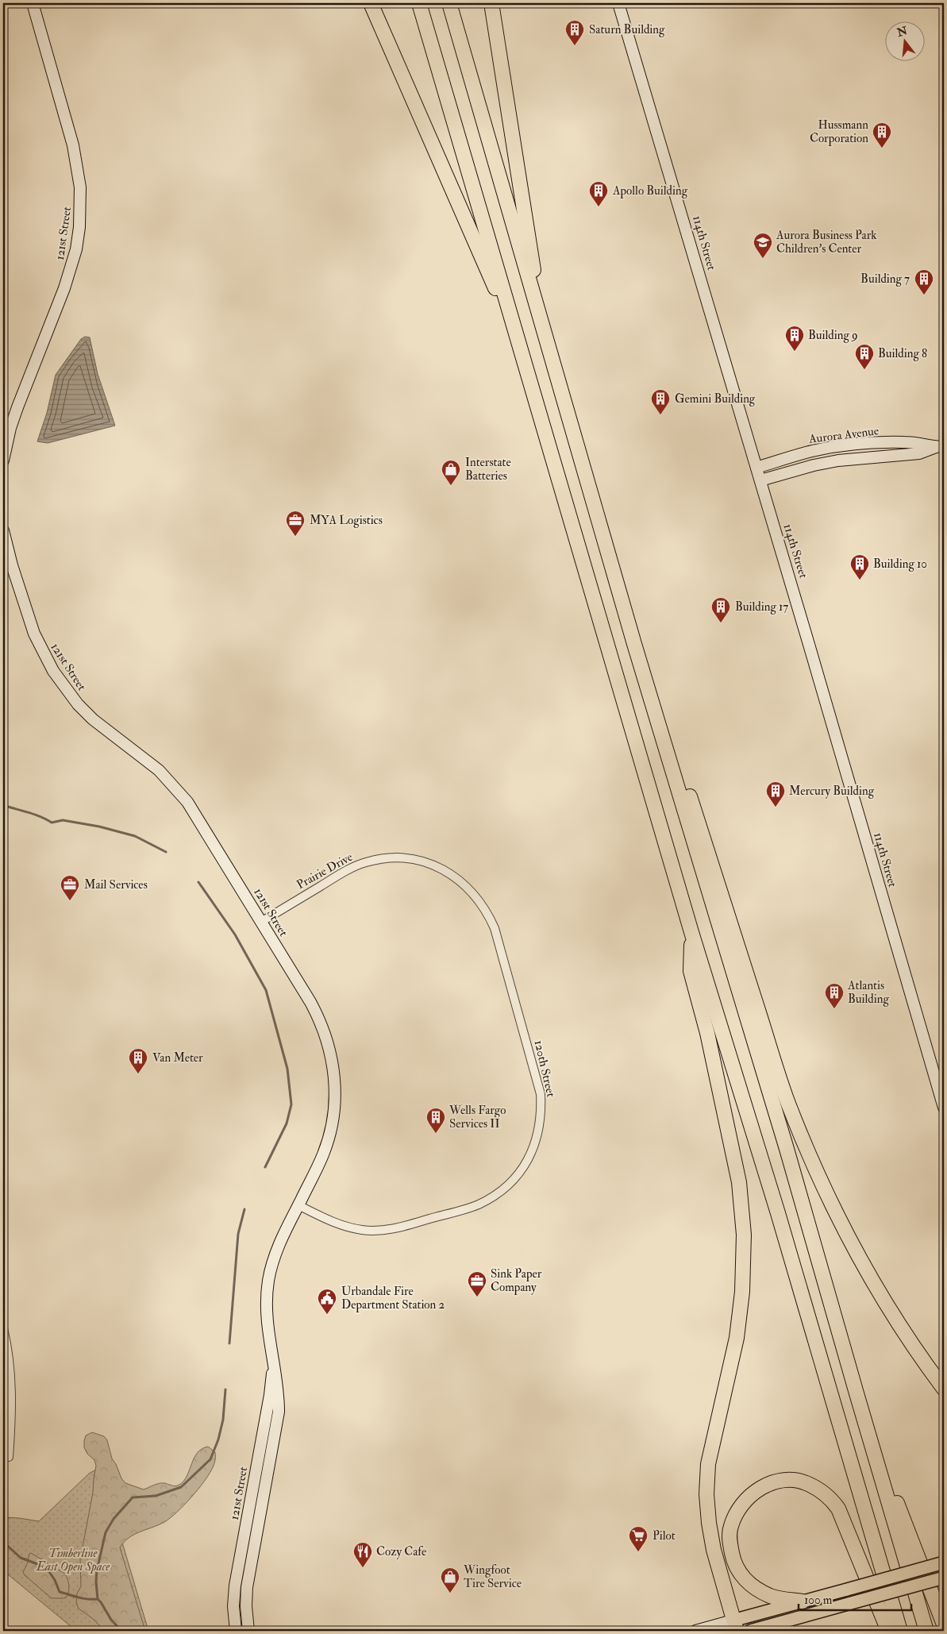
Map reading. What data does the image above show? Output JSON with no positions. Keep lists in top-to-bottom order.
{
  "streets": {
    "street": [
      "121st Street",
      "114th Street",
      "Aurora Avenue",
      "Prairie Drive",
      "120th Street"
    ]
  },
  "crossings": [
    ["121st Street", "Prairie Drive"],
    ["121st Street", "120th Street"],
    ["114th Street", "Aurora Avenue"],
    ["Prairie Drive", "120th Street"]
  ],
  "parks": ["Timberline East Open Space"],
  "places": {
    "building": [
      "Saturn Building",
      "Hussmann Corporation",
      "Apollo Building",
      "Building 7",
      "Building 9",
      "Building 8",
      "Gemini Building",
      "Building 10",
      "Building 17",
      "Mercury Building",
      "Atlantis Building",
      "Van Meter",
      "Wells Fargo Services II"
    ],
    "school or university": ["Aurora Business Park Children's Center"],
    "shop": ["Interstate Batteries", "Wingfoot Tire Service"],
    "office": ["MYA Logistics", "Mail Services", "Sink Paper Company"],
    "public building": ["Urbandale Fire Department Station 2"],
    "supermarket": ["Pilot"],
    "restaurant": ["Cozy Cafe"]
  },
  "scale_bar": "100 m",
  "north": "top"
}
